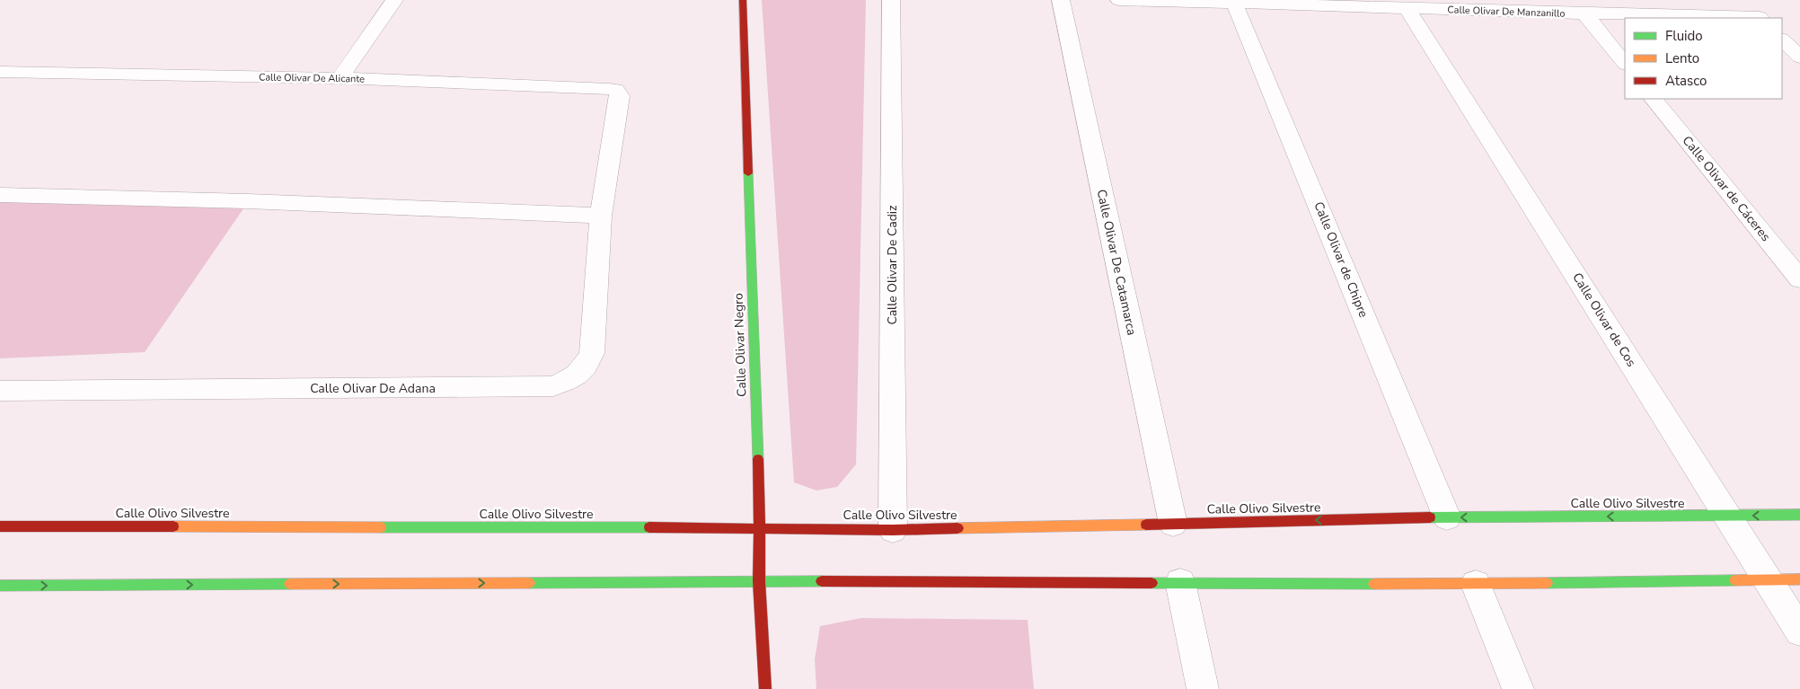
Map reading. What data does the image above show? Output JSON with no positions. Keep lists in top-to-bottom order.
{
  "streets": {
    "street": [
      "Calle Olivar De Manzanillo",
      "Calle Olivar De Alicante",
      "Calle Olivar de Cáceres",
      "Calle Olivar de Chipre",
      "Calle Olivar De Catamarca",
      "Calle Olivar De Cadiz",
      "Calle Olivar de Cos",
      "Calle Olivar Negro",
      "Calle Olivar De Adana",
      "Calle Olivo Silvestre"
    ]
  },
  "crossings": [
    ["Calle Olivar De Manzanillo", "Calle Olivar de Chipre"],
    ["Calle Olivar De Manzanillo", "Calle Olivar de Cos"],
    ["Calle Olivar De Alicante", "Calle Olivar De Adana"],
    ["Calle Olivar de Chipre", "Calle Olivo Silvestre"],
    ["Calle Olivar De Catamarca", "Calle Olivo Silvestre"],
    ["Calle Olivar De Cadiz", "Calle Olivo Silvestre"],
    ["Calle Olivar de Cos", "Calle Olivo Silvestre"],
    ["Calle Olivar Negro", "Calle Olivo Silvestre"]
  ],
  "legend": ["Fluido", "Lento", "Atasco"]
}
